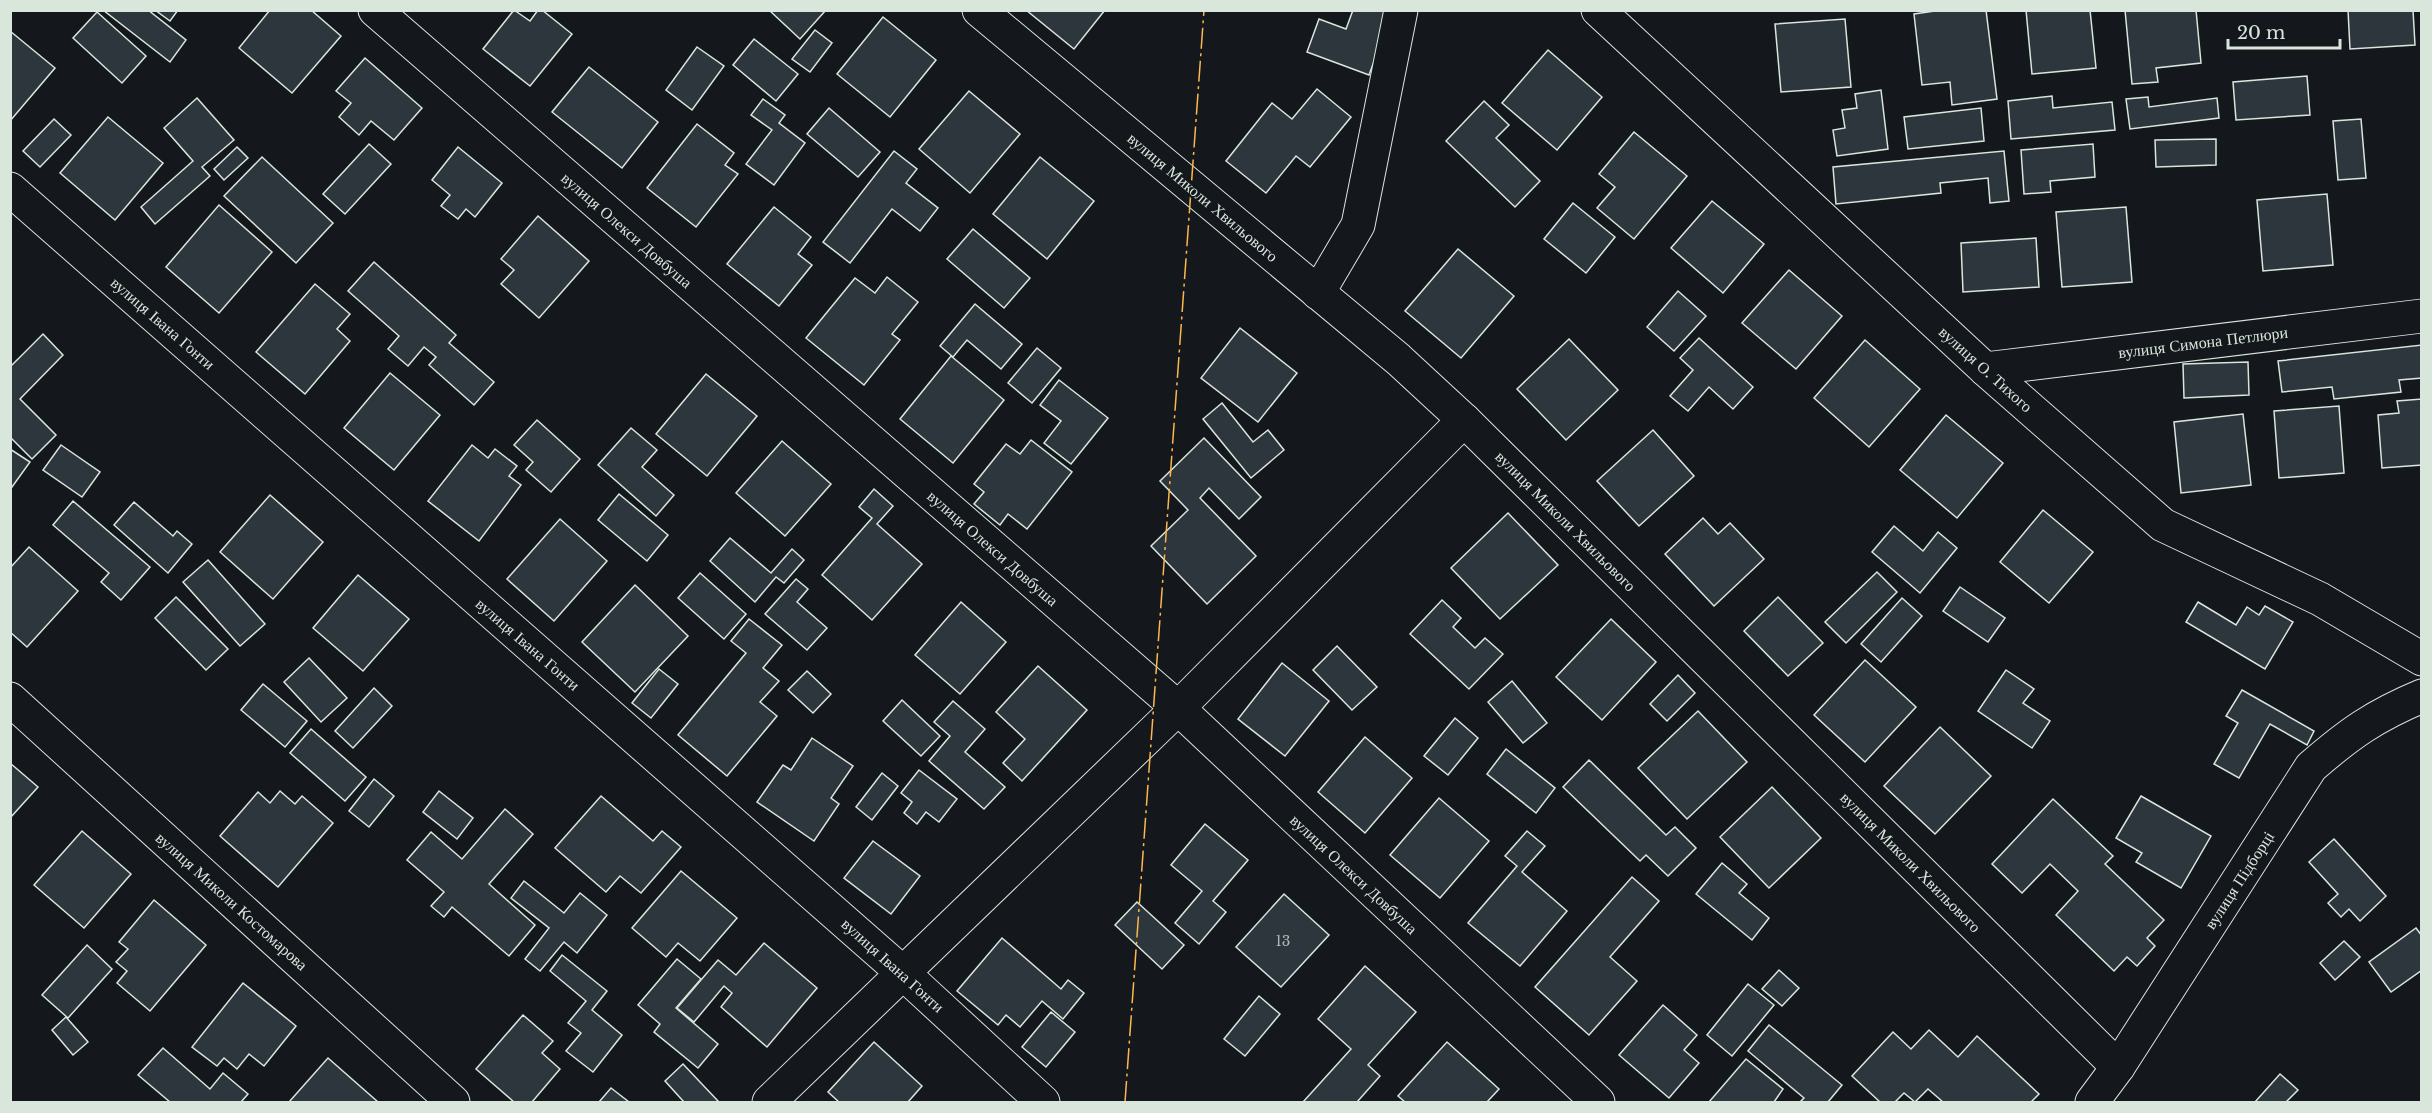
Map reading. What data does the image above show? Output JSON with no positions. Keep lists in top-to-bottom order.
{
  "streets": {
    "street": [
      "вулиця Миколи Хвильового",
      "вулиця Олекси Довбуша",
      "вулиця Івана Гонти",
      "вулиця Симона Петлюри",
      "вулиця О. Тихого",
      "вулиця Підборці",
      "вулиця Миколи Костомарова"
    ]
  },
  "crossings": [
    ["вулиця Миколи Хвильового", "вулиця Підборці"],
    ["вулиця Симона Петлюри", "вулиця О. Тихого"]
  ],
  "house_numbers": ["13"],
  "scale_bar": "20 m"
}
